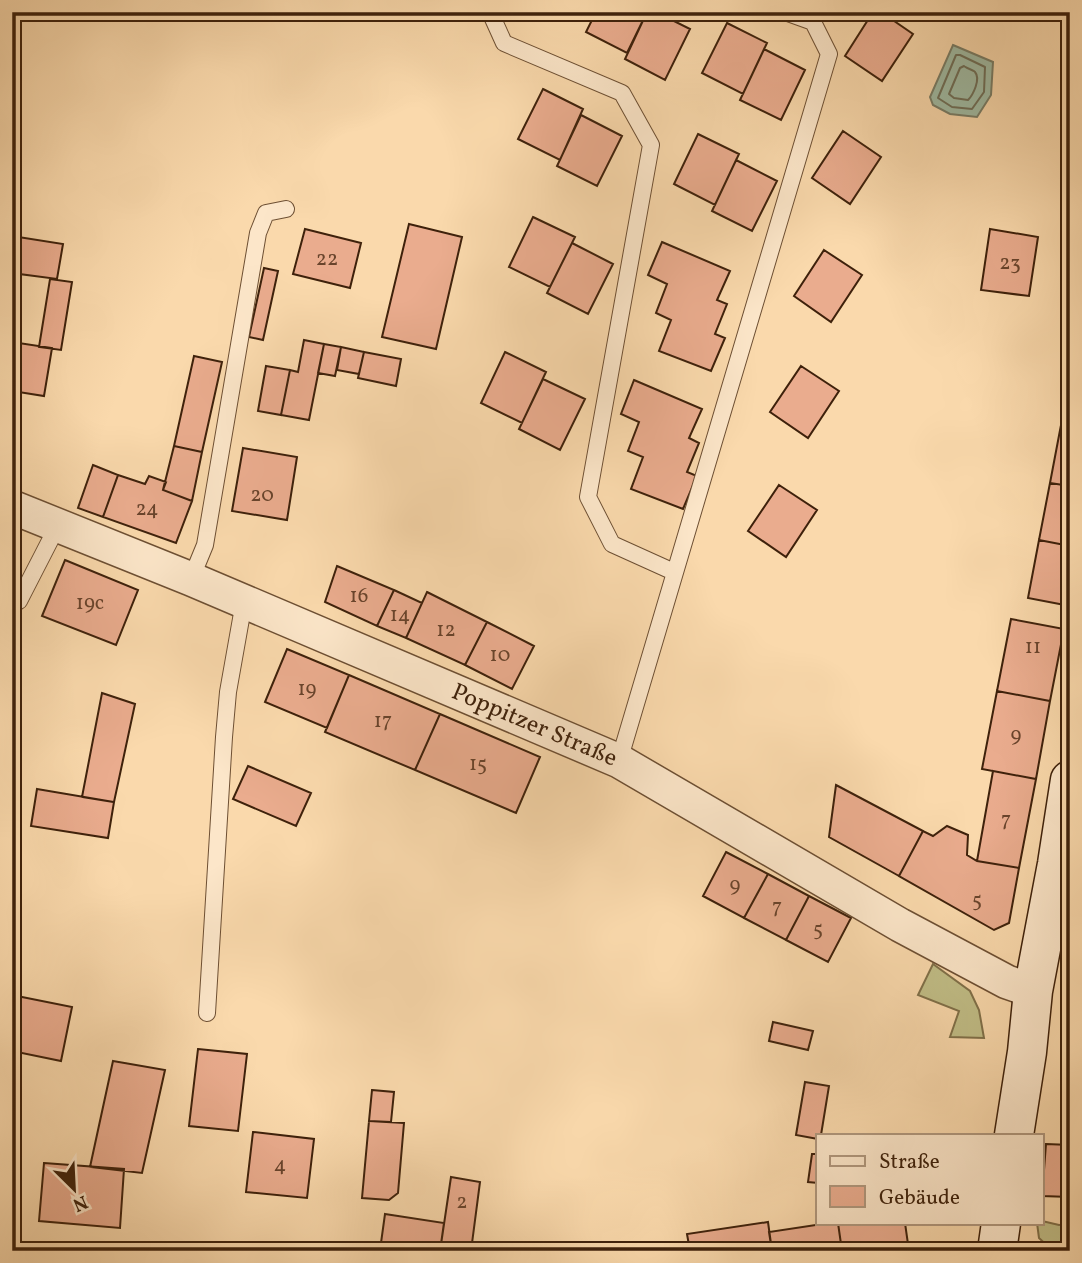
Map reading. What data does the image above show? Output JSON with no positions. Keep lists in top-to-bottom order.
{
  "streets": {
    "street": ["Poppitzer Straße"]
  },
  "house_numbers": [
    "22",
    "23",
    "20",
    "24",
    "16",
    "19c",
    "14",
    "12",
    "11",
    "10",
    "19",
    "17",
    "9",
    "15",
    "7",
    "9",
    "5",
    "7",
    "5",
    "4",
    "2"
  ],
  "legend": ["Straße", "Gebäude"],
  "north": "bottom right"
}
